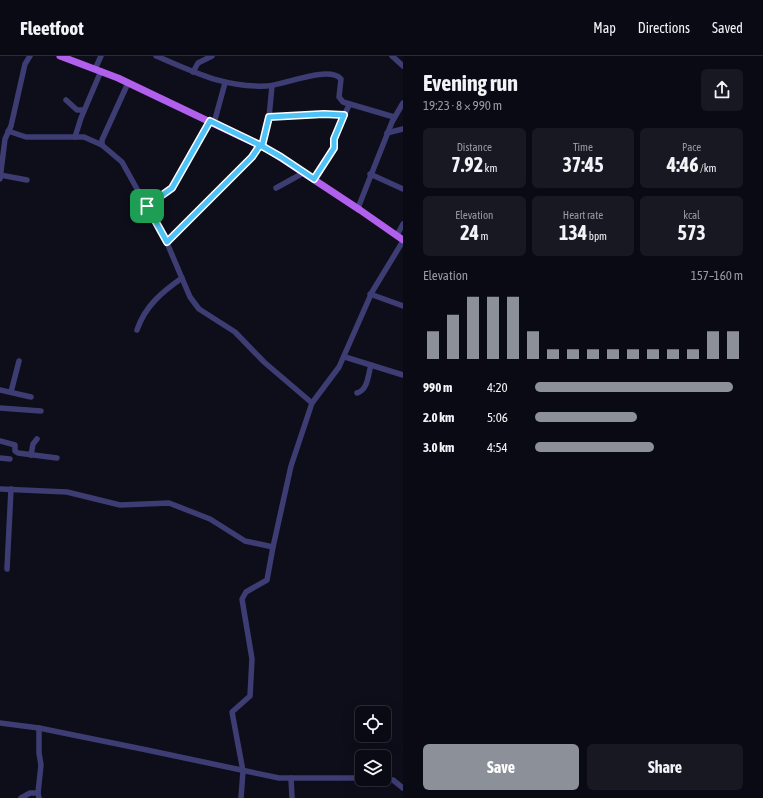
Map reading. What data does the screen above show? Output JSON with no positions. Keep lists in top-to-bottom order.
{
  "page": {
    "header": "Fleetfoot",
    "nav": ["Map", "Directions", "Saved"],
    "heading": ["Evening run", "19:23 · 8 × 990 m"],
    "stats": [
      ["Distance", "7.92 km"],
      ["Time", "37:45"],
      ["Pace", "4:46 /km"],
      ["Elevation", "24 m"],
      ["Heart rate", "134 bpm"],
      ["kcal", "573"]
    ],
    "chart": ["Elevation", "157–160 m"],
    "list": [
      {
        "name": "990 m",
        "note": "4:20"
      },
      {
        "name": "2.0 km",
        "note": "5:06"
      },
      {
        "name": "3.0 km",
        "note": "4:54"
      }
    ],
    "buttons": ["Save", "Share"]
  }
}
